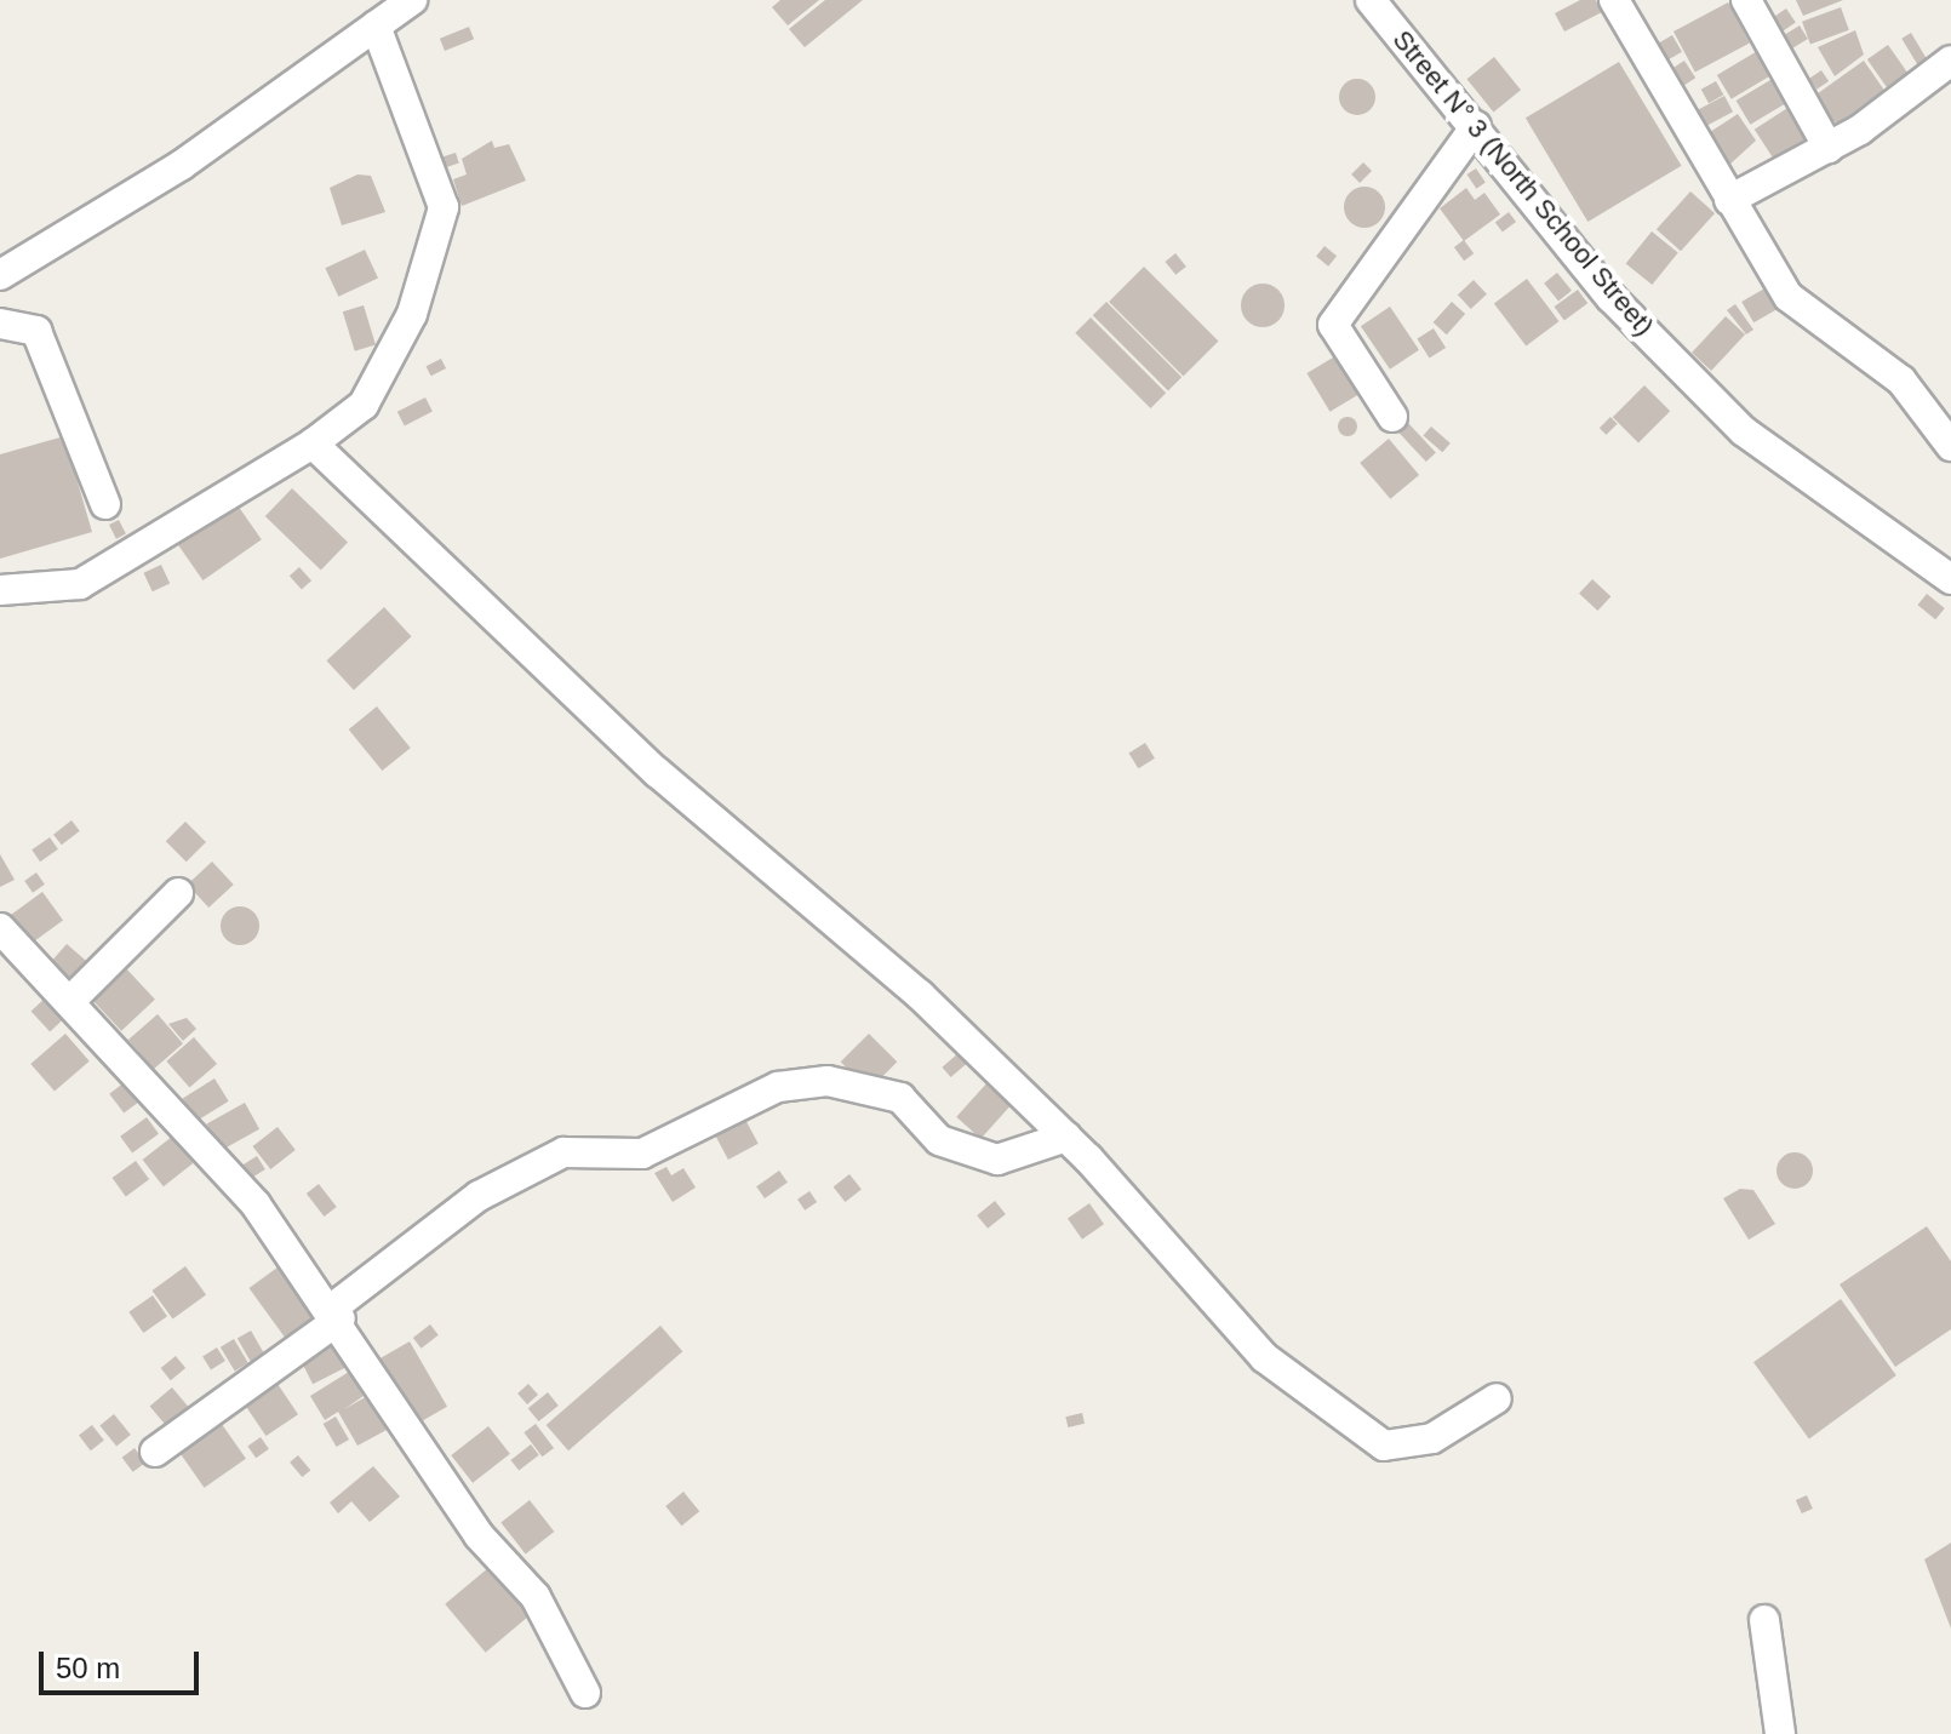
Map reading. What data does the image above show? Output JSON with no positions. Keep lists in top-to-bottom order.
{
  "streets": {
    "street": ["Street N° 3 (North School Street)"]
  },
  "scale_bar": "50 m"
}
